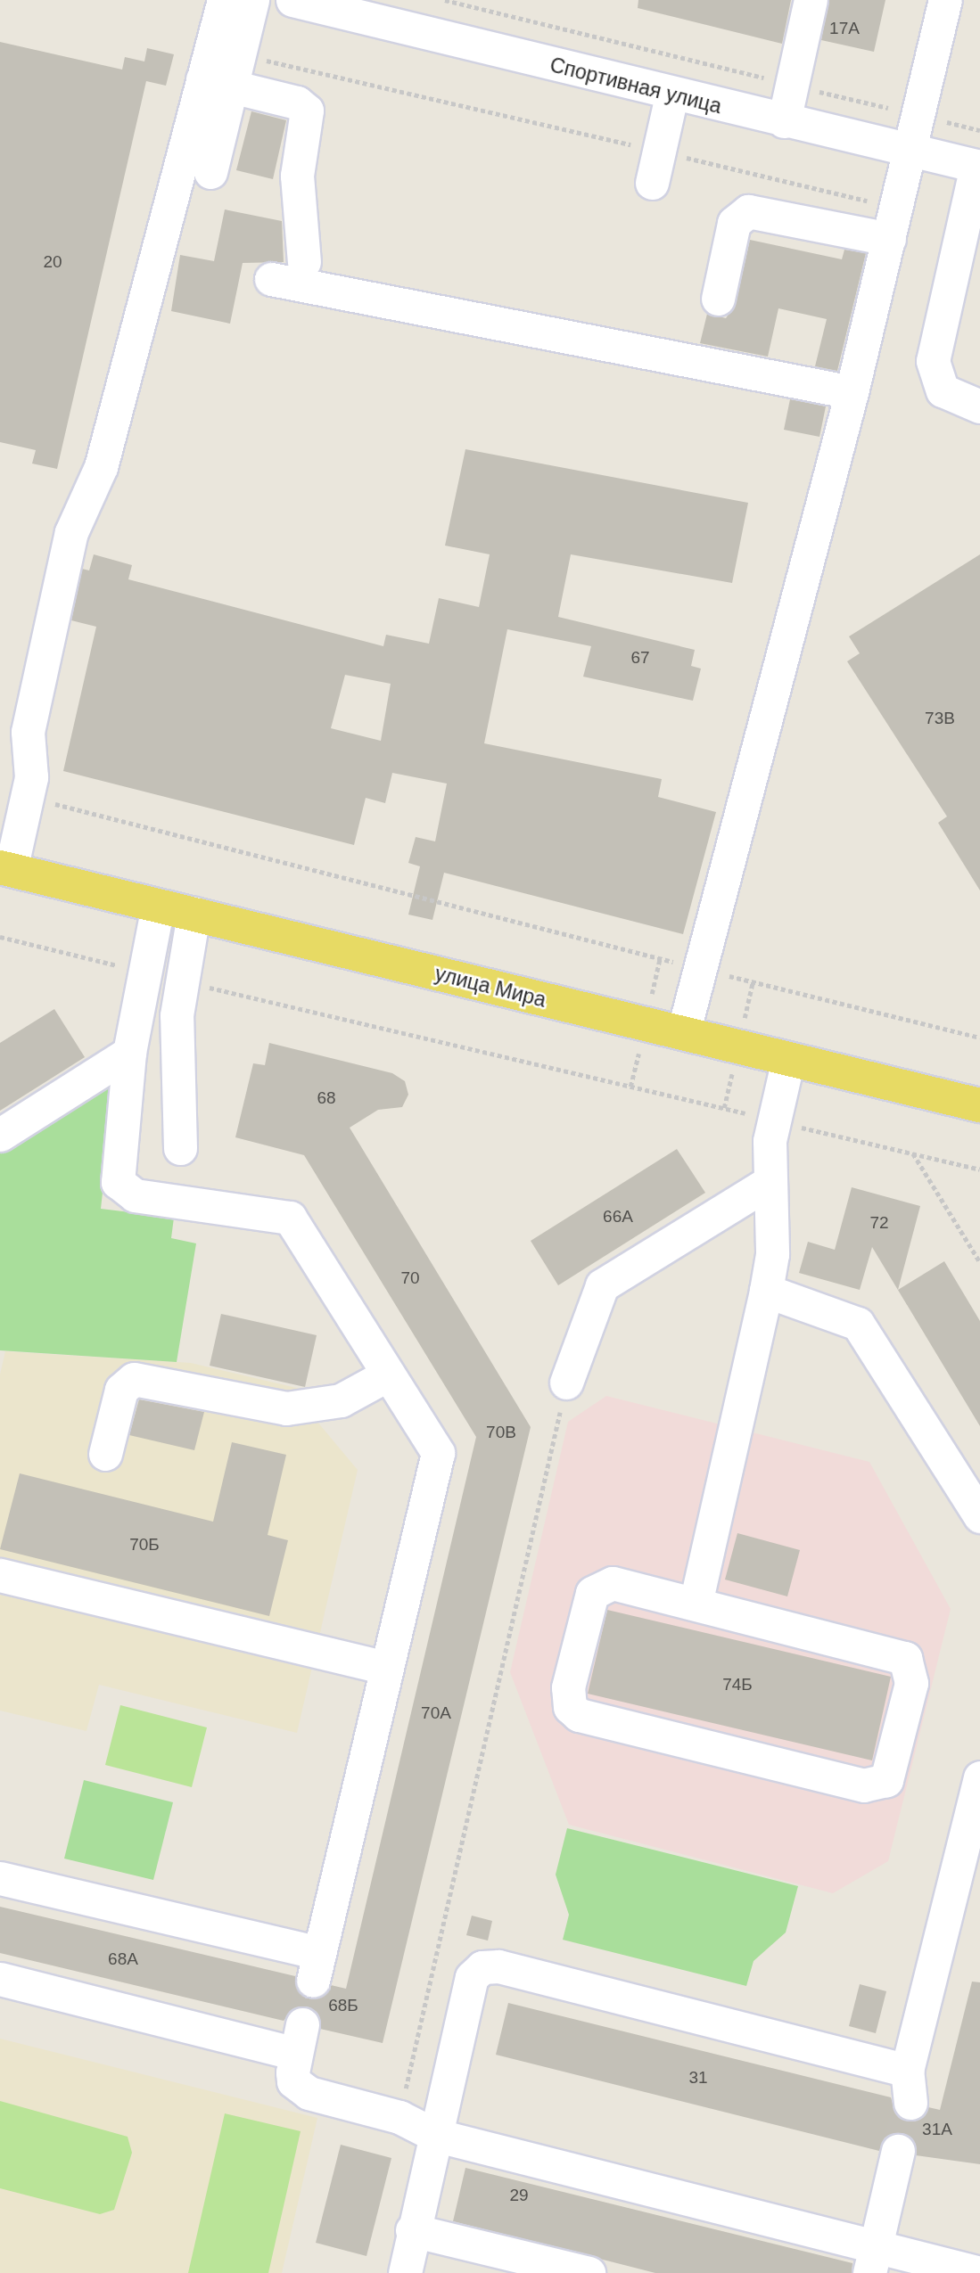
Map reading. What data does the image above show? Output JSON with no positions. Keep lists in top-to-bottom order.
{
  "streets": {
    "main road": ["улица Мира"],
    "street": ["Спортивная улица"]
  },
  "house_numbers": [
    "17А",
    "20",
    "67",
    "73В",
    "68",
    "66А",
    "72",
    "70",
    "70В",
    "70Б",
    "74Б",
    "70А",
    "68А",
    "68Б",
    "31",
    "31А",
    "29"
  ]
}
